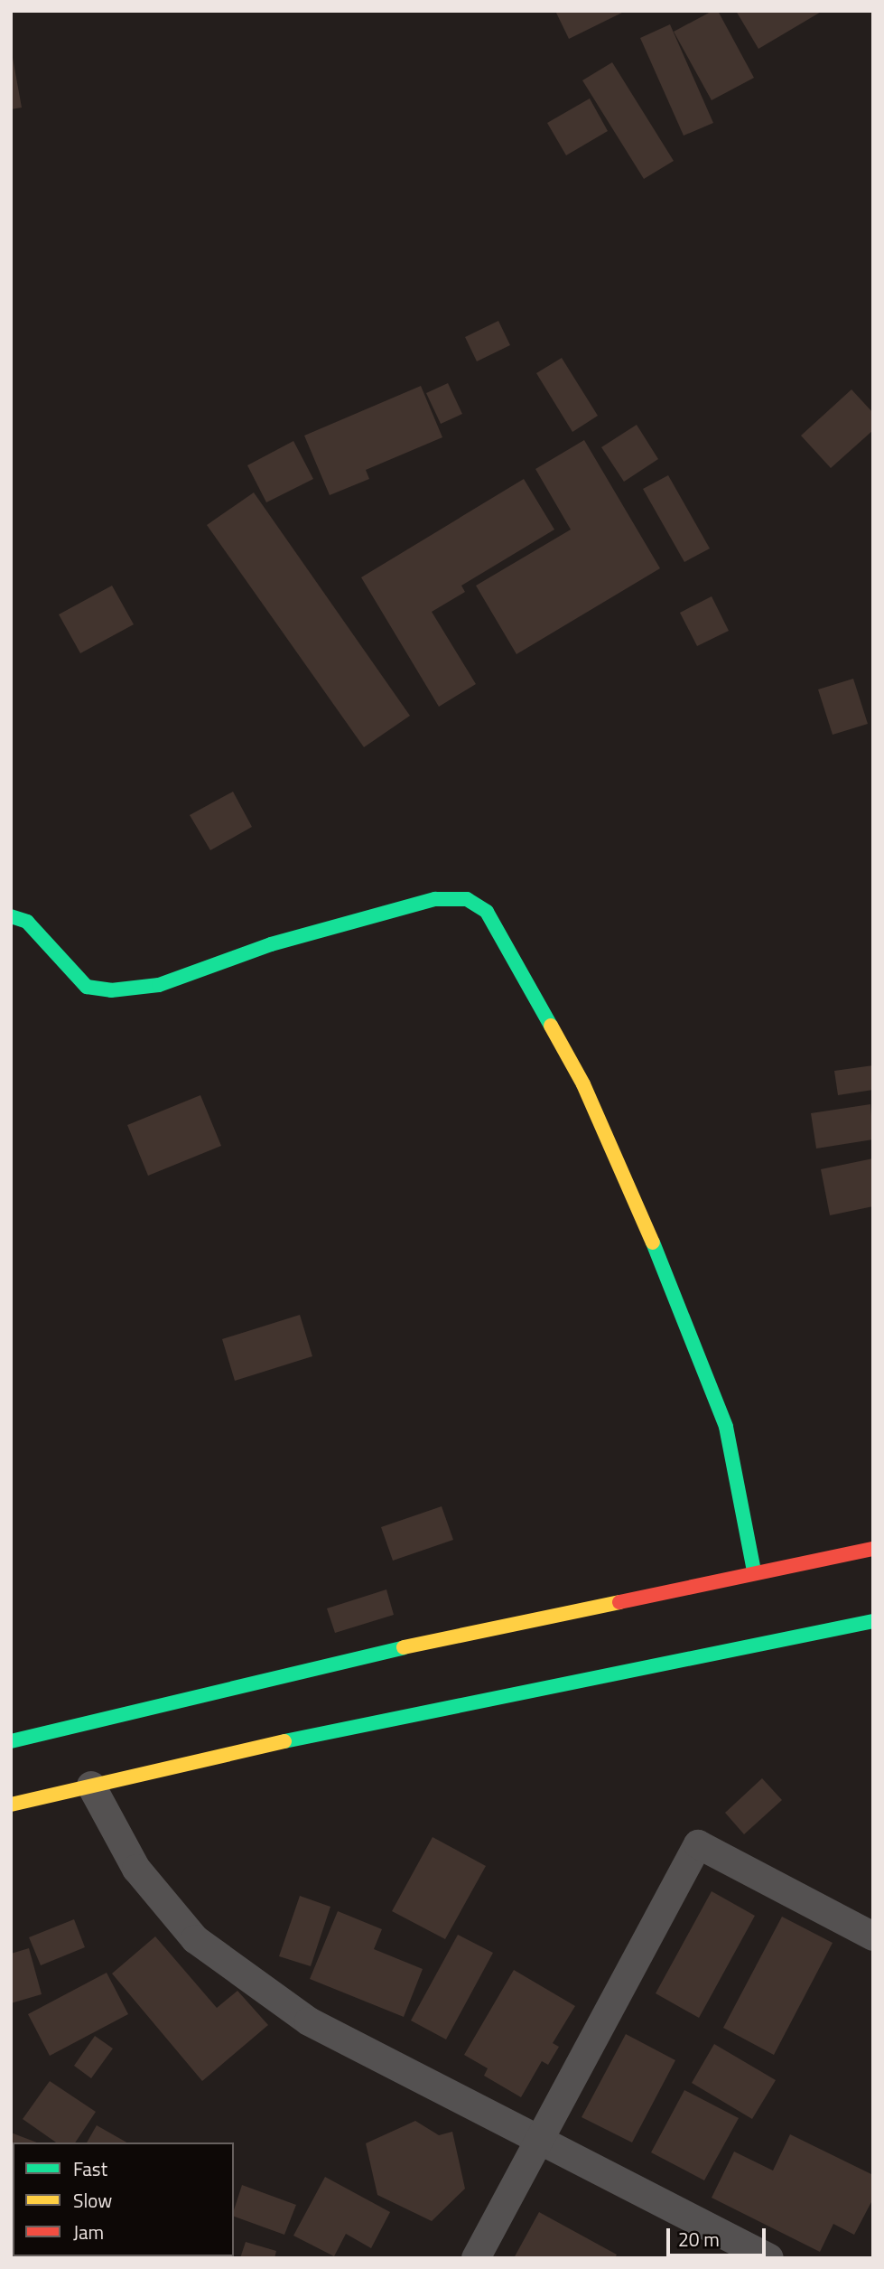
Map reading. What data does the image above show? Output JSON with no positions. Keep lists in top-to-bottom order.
{
  "legend": ["Fast", "Slow", "Jam"],
  "scale_bar": "20 m"
}
